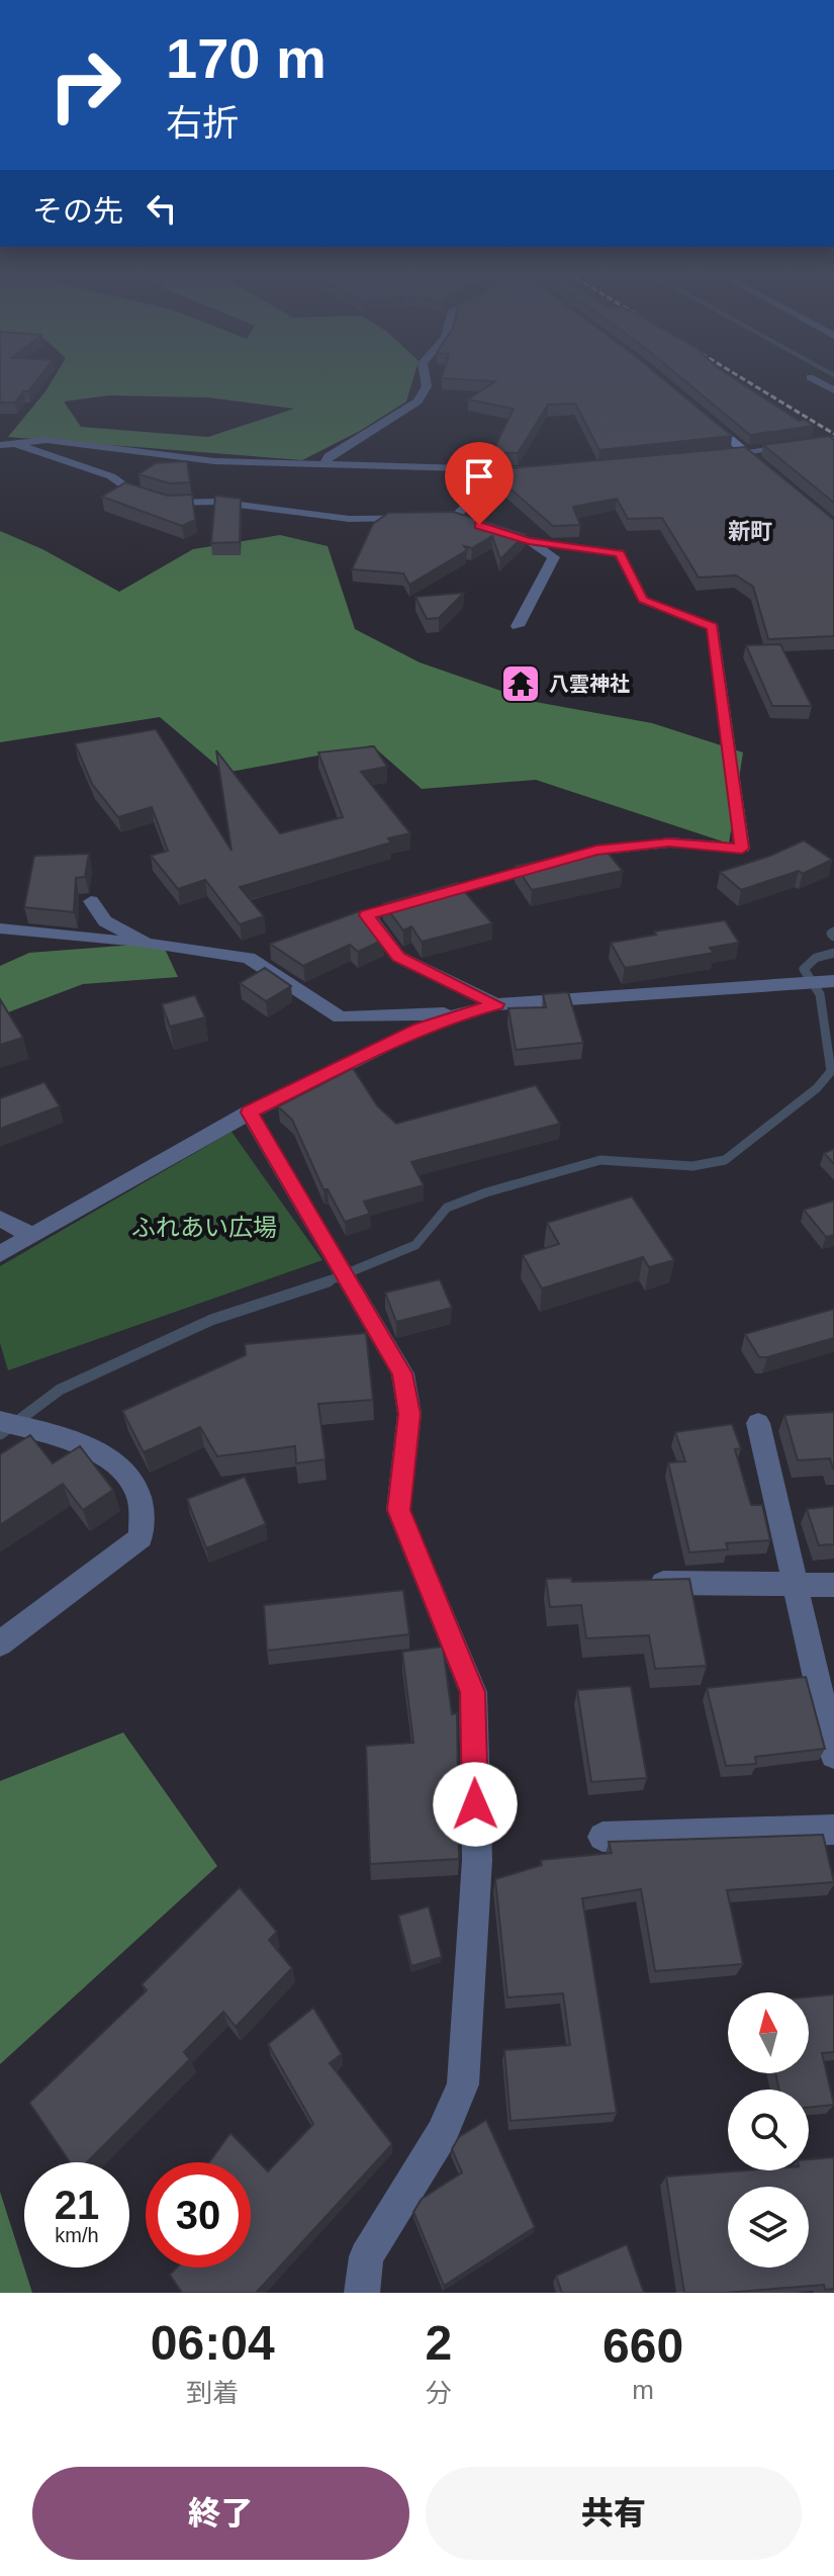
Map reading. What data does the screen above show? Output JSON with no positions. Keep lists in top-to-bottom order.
{
  "districts": ["新町"],
  "parks": ["ふれあい広場"],
  "places": {
    "temple": ["八雲神社"]
  },
  "north": "top",
  "page": {
    "turn": ["170 m", "右折"],
    "then": "その先",
    "speed": "21 km/h",
    "limit": "30",
    "eta": [
      "06:04",
      "到着",
      "2",
      "分",
      "660",
      "m"
    ],
    "buttons": ["終了", "共有"]
  }
}
